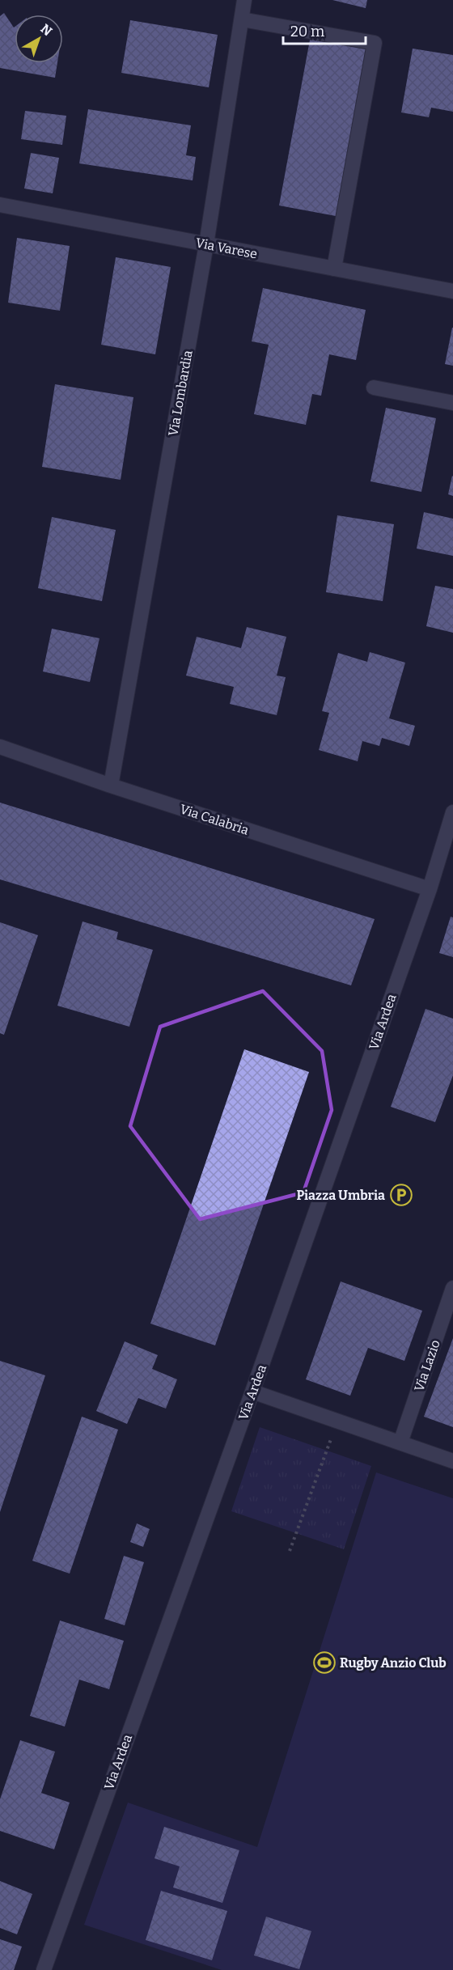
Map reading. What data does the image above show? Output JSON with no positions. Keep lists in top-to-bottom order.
{
  "streets": {
    "street": [
      "Via Varese",
      "Via Lombardia",
      "Via Calabria",
      "Via Ardea",
      "Via Lazio"
    ]
  },
  "crossings": [
    ["Via Varese", "Via Lombardia"],
    ["Via Lombardia", "Via Calabria"],
    ["Via Calabria", "Via Ardea"]
  ],
  "places": {
    "parking": ["Piazza Umbria"],
    "sports": ["Rugby Anzio Club"]
  },
  "scale_bar": "20 m",
  "north": "top right"
}
